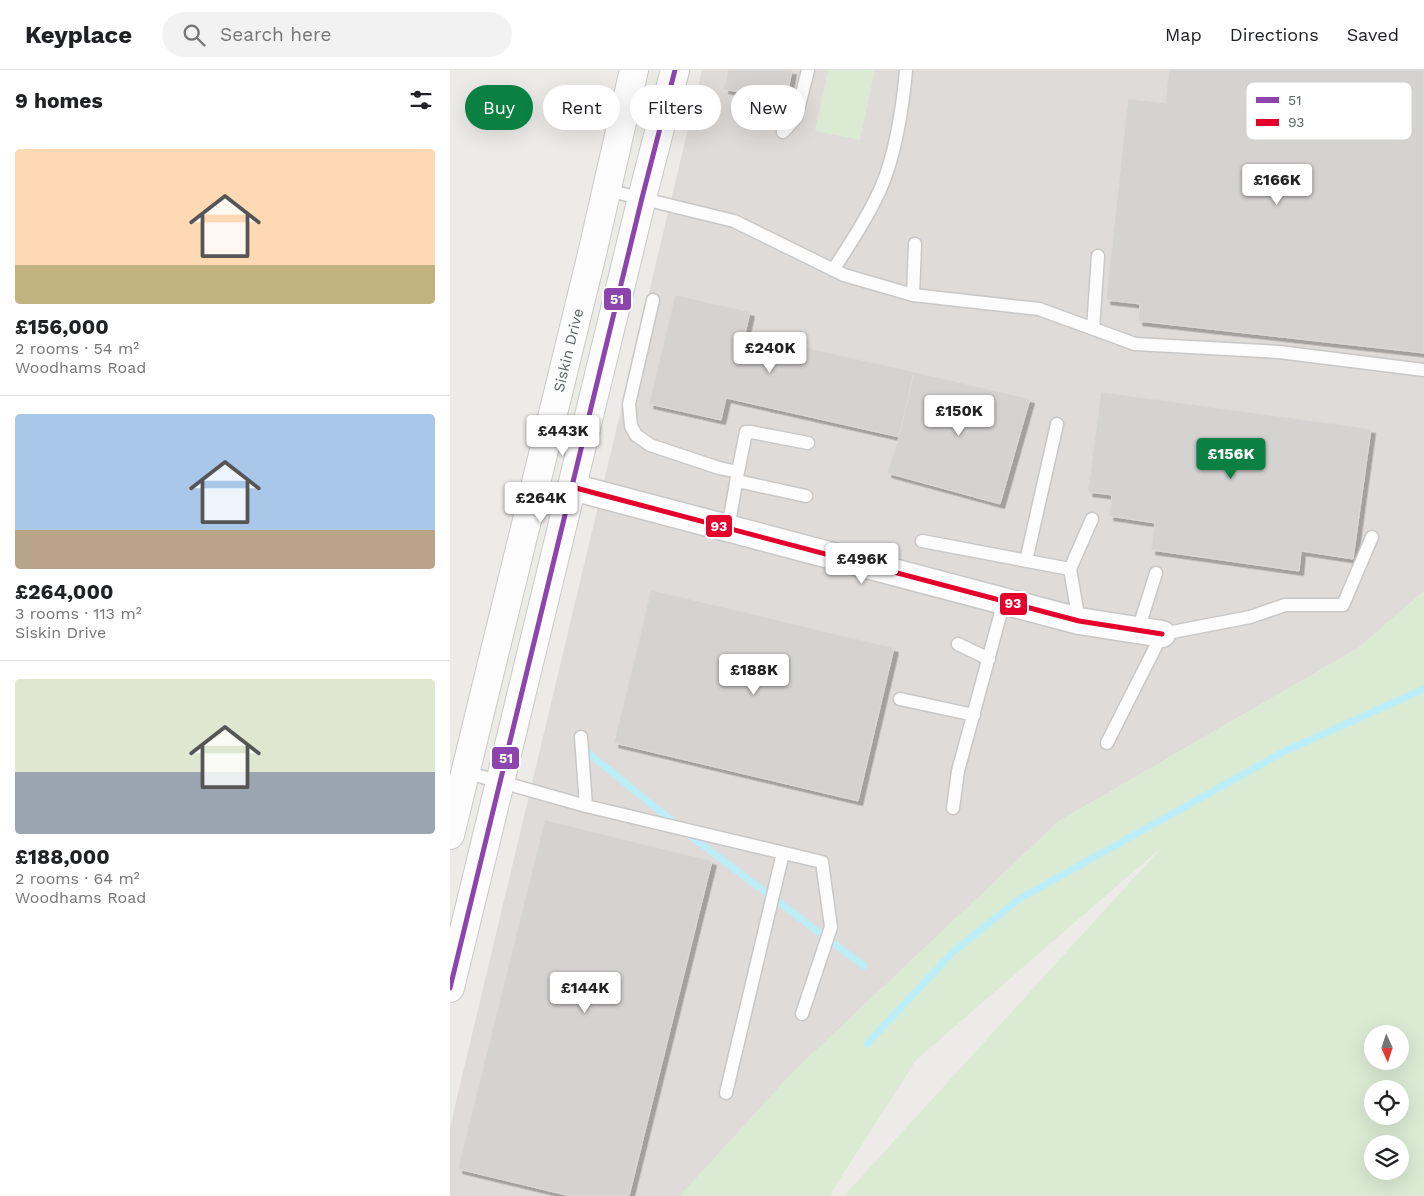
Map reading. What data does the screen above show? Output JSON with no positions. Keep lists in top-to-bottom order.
{
  "streets": {
    "street": ["Siskin Drive"]
  },
  "lines": ["transit line 51", "transit line 93"],
  "legend": ["51", "93"],
  "north": "bottom",
  "page": {
    "header": "Keyplace",
    "search": "Search here",
    "nav": ["Map", "Directions", "Saved"],
    "heading": "9 homes",
    "chip": [
      "Buy",
      "Rent",
      "Filters",
      "New"
    ],
    "list": [
      {
        "name": "£156,000",
        "note": "2 rooms · 54 m² · Woodhams Road"
      },
      {
        "name": "£264,000",
        "note": "3 rooms · 113 m² · Siskin Drive"
      },
      {
        "name": "£188,000",
        "note": "2 rooms · 64 m² · Woodhams Road"
      }
    ],
    "price": [
      "£166K",
      "£240K",
      "£150K",
      "£443K",
      "£156K",
      "£264K",
      "£496K",
      "£188K",
      "£144K"
    ]
  }
}
